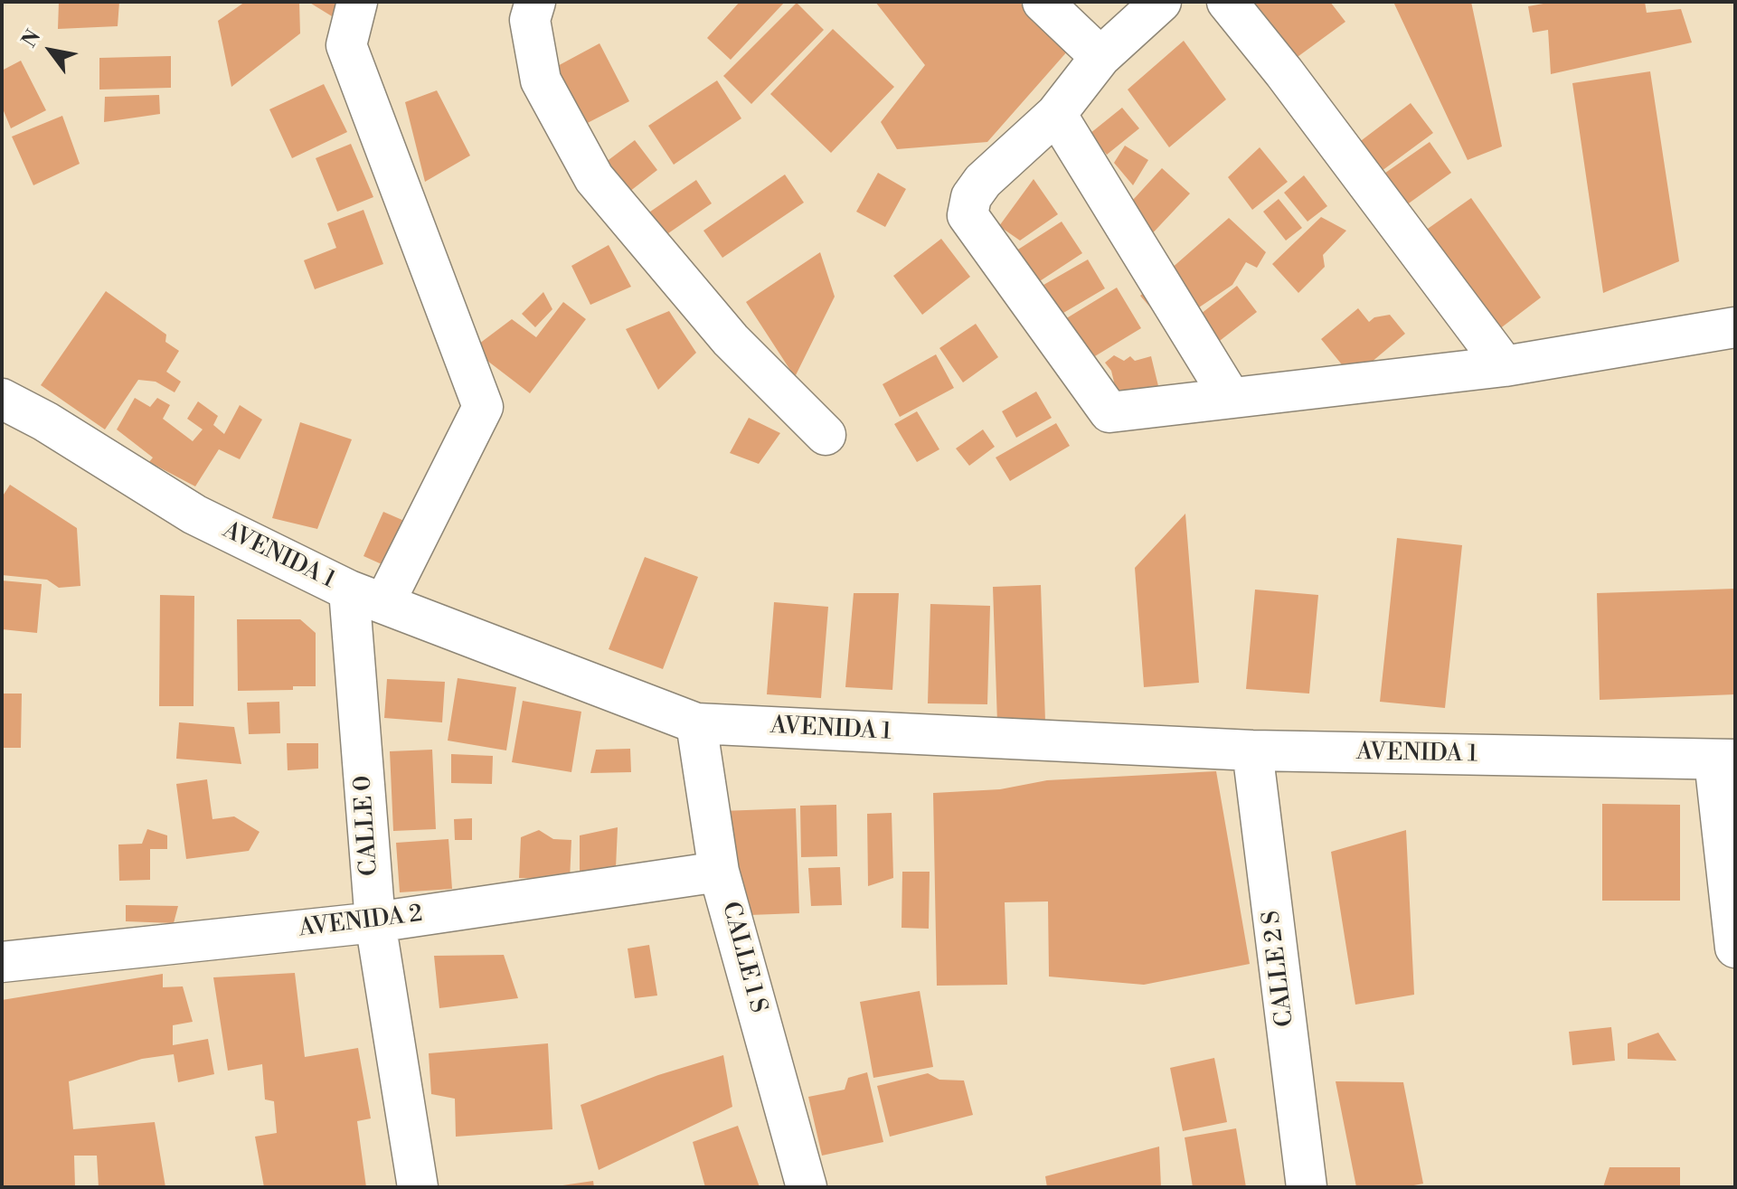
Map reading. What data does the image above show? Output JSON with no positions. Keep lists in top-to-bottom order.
{
  "streets": {
    "street": [
      "AVENIDA 1",
      "CALLE 0",
      "AVENIDA 2",
      "CALLE 1 S",
      "CALLE 2 S"
    ]
  },
  "crossings": [
    ["AVENIDA 1", "CALLE 0"],
    ["AVENIDA 1", "CALLE 1 S"],
    ["AVENIDA 1", "CALLE 2 S"],
    ["CALLE 0", "AVENIDA 2"],
    ["AVENIDA 2", "CALLE 1 S"]
  ],
  "north": "top left"
}
